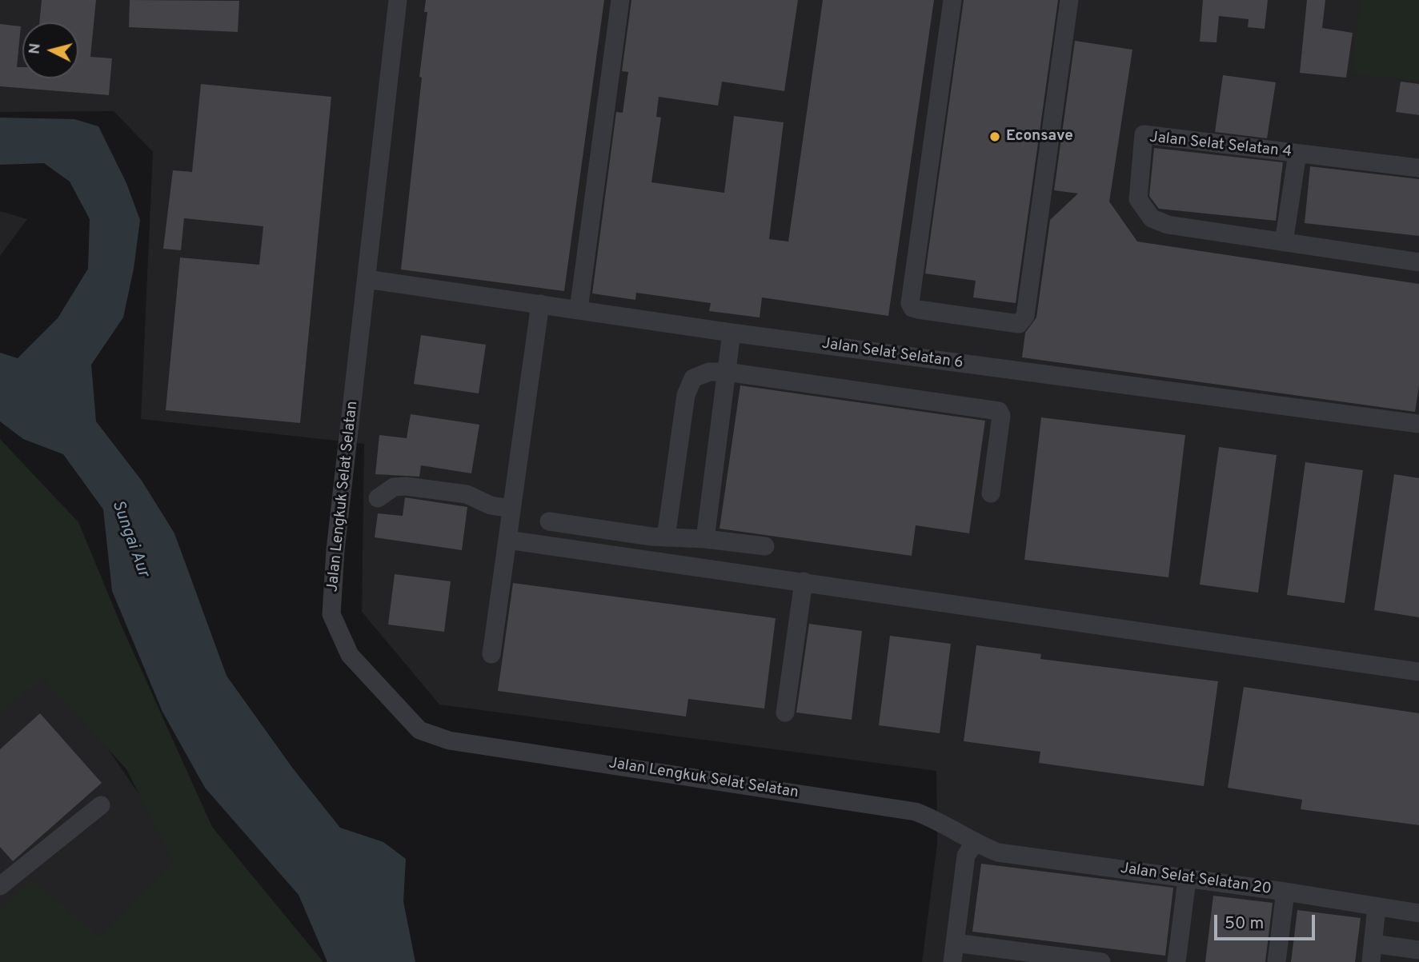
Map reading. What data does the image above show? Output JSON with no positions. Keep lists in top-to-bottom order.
{
  "streets": {
    "street": [
      "Jalan Selat Selatan 4",
      "Jalan Selat Selatan 6",
      "Jalan Lengkuk Selat Selatan",
      "Jalan Selat Selatan 20"
    ]
  },
  "crossings": [
    ["Jalan Selat Selatan 6", "Jalan Lengkuk Selat Selatan"],
    ["Jalan Lengkuk Selat Selatan", "Jalan Selat Selatan 20"]
  ],
  "water": ["Sungai Aur"],
  "places": ["Econsave"],
  "scale_bar": "50 m",
  "north": "left"
}
